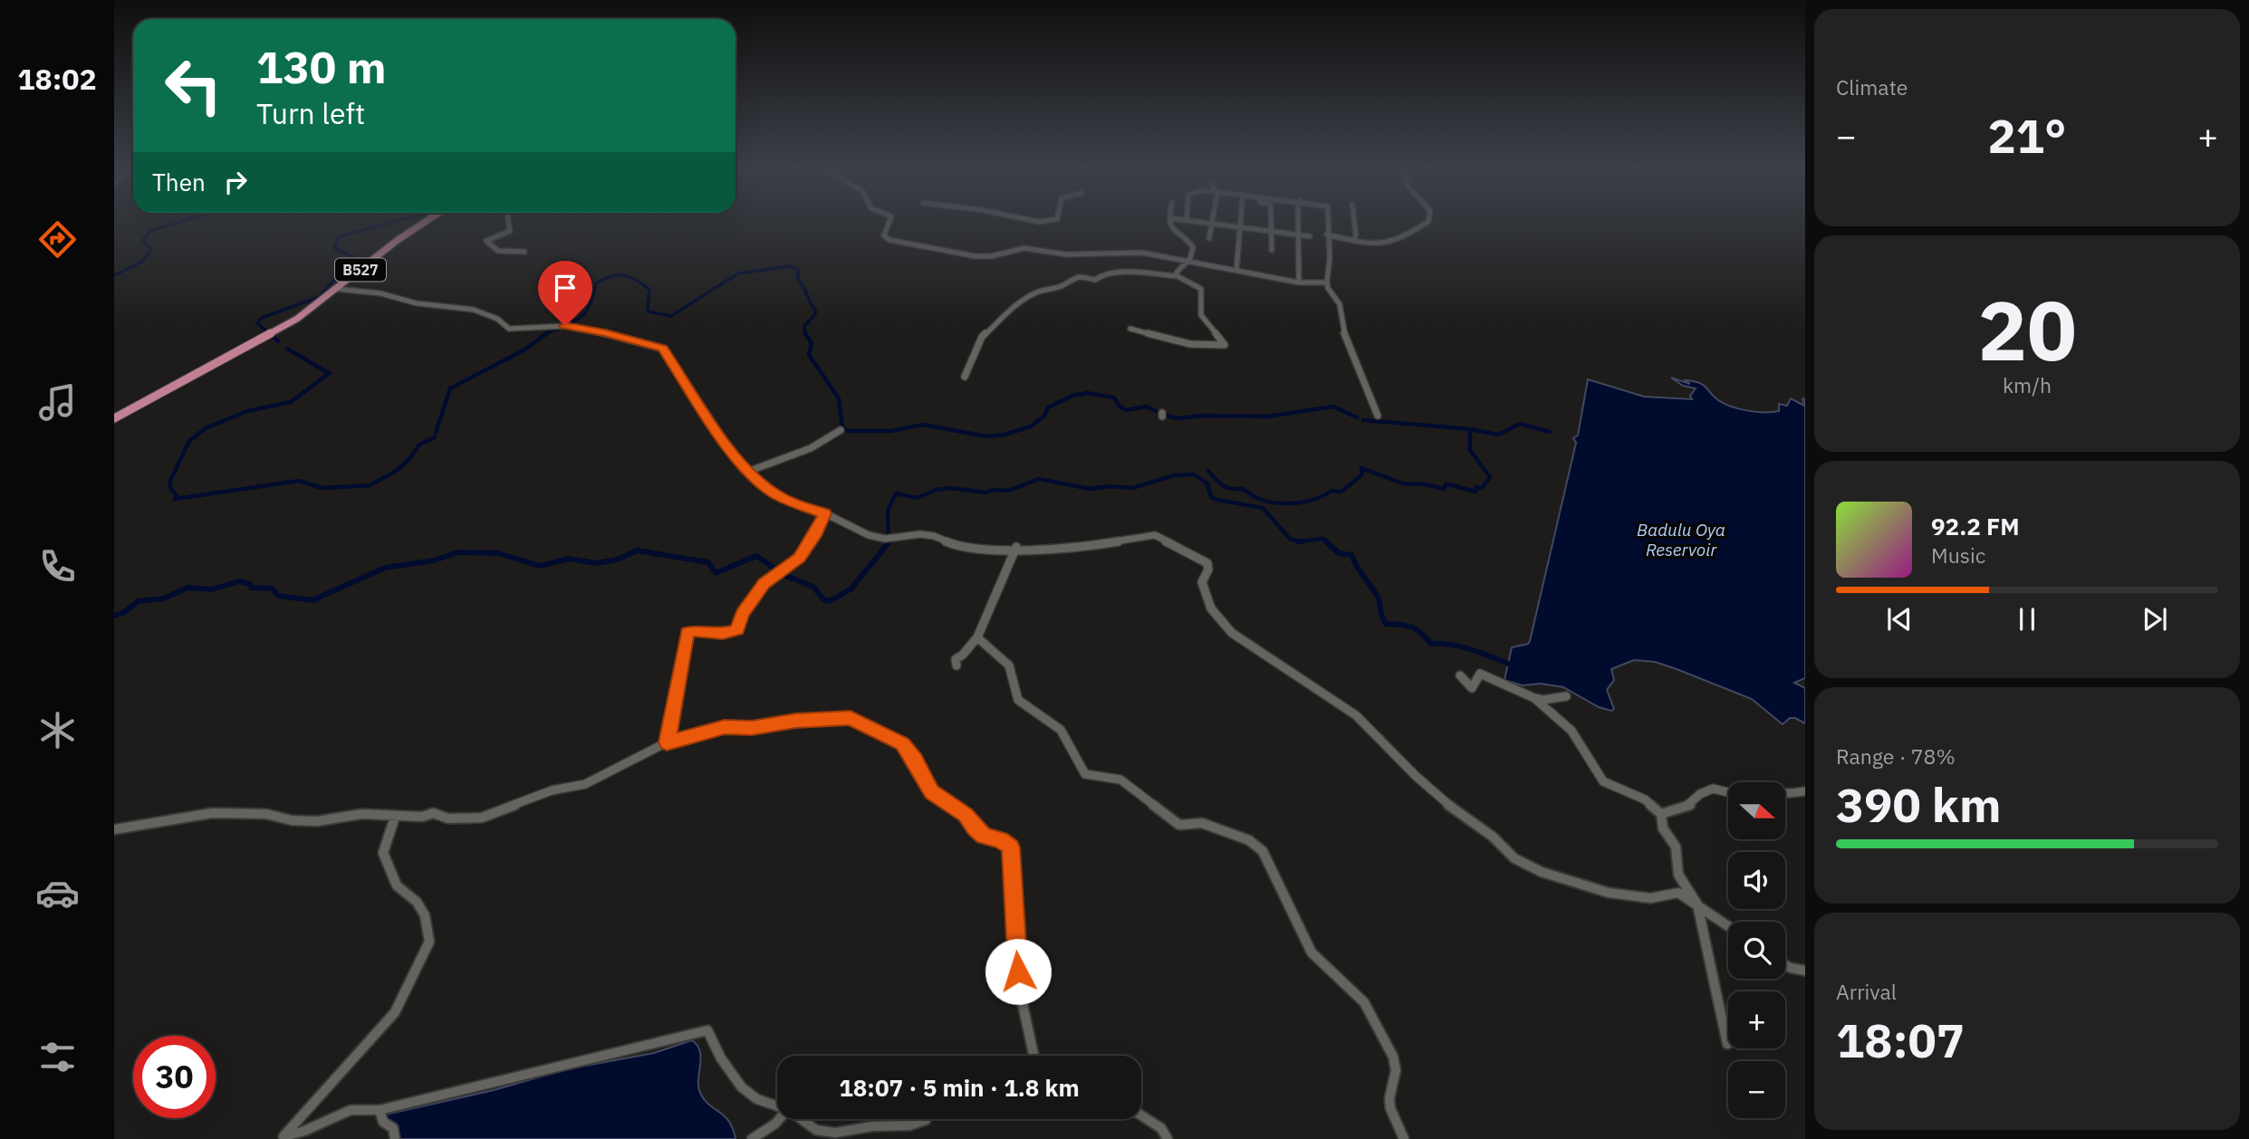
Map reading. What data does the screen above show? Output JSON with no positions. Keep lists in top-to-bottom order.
{
  "streets": {
    "main road": ["B527"]
  },
  "water": ["Badulu Oya Reservoir"],
  "north": "right",
  "page": {
    "tabs": "18:02",
    "tile": [
      "Climate",
      ["20", "km/h"],
      ["Range · 78%", "390 km"],
      ["Arrival", "18:07"]
    ],
    "turn": ["130 m", "Turn left"],
    "heat": ["−", "21°", "+"],
    "then": "Then",
    "song": ["92.2 FM", "Music"],
    "map_buttons": ["+", "−"],
    "limit": "30",
    "trip": "18:07 · 5 min · 1.8 km"
  }
}
